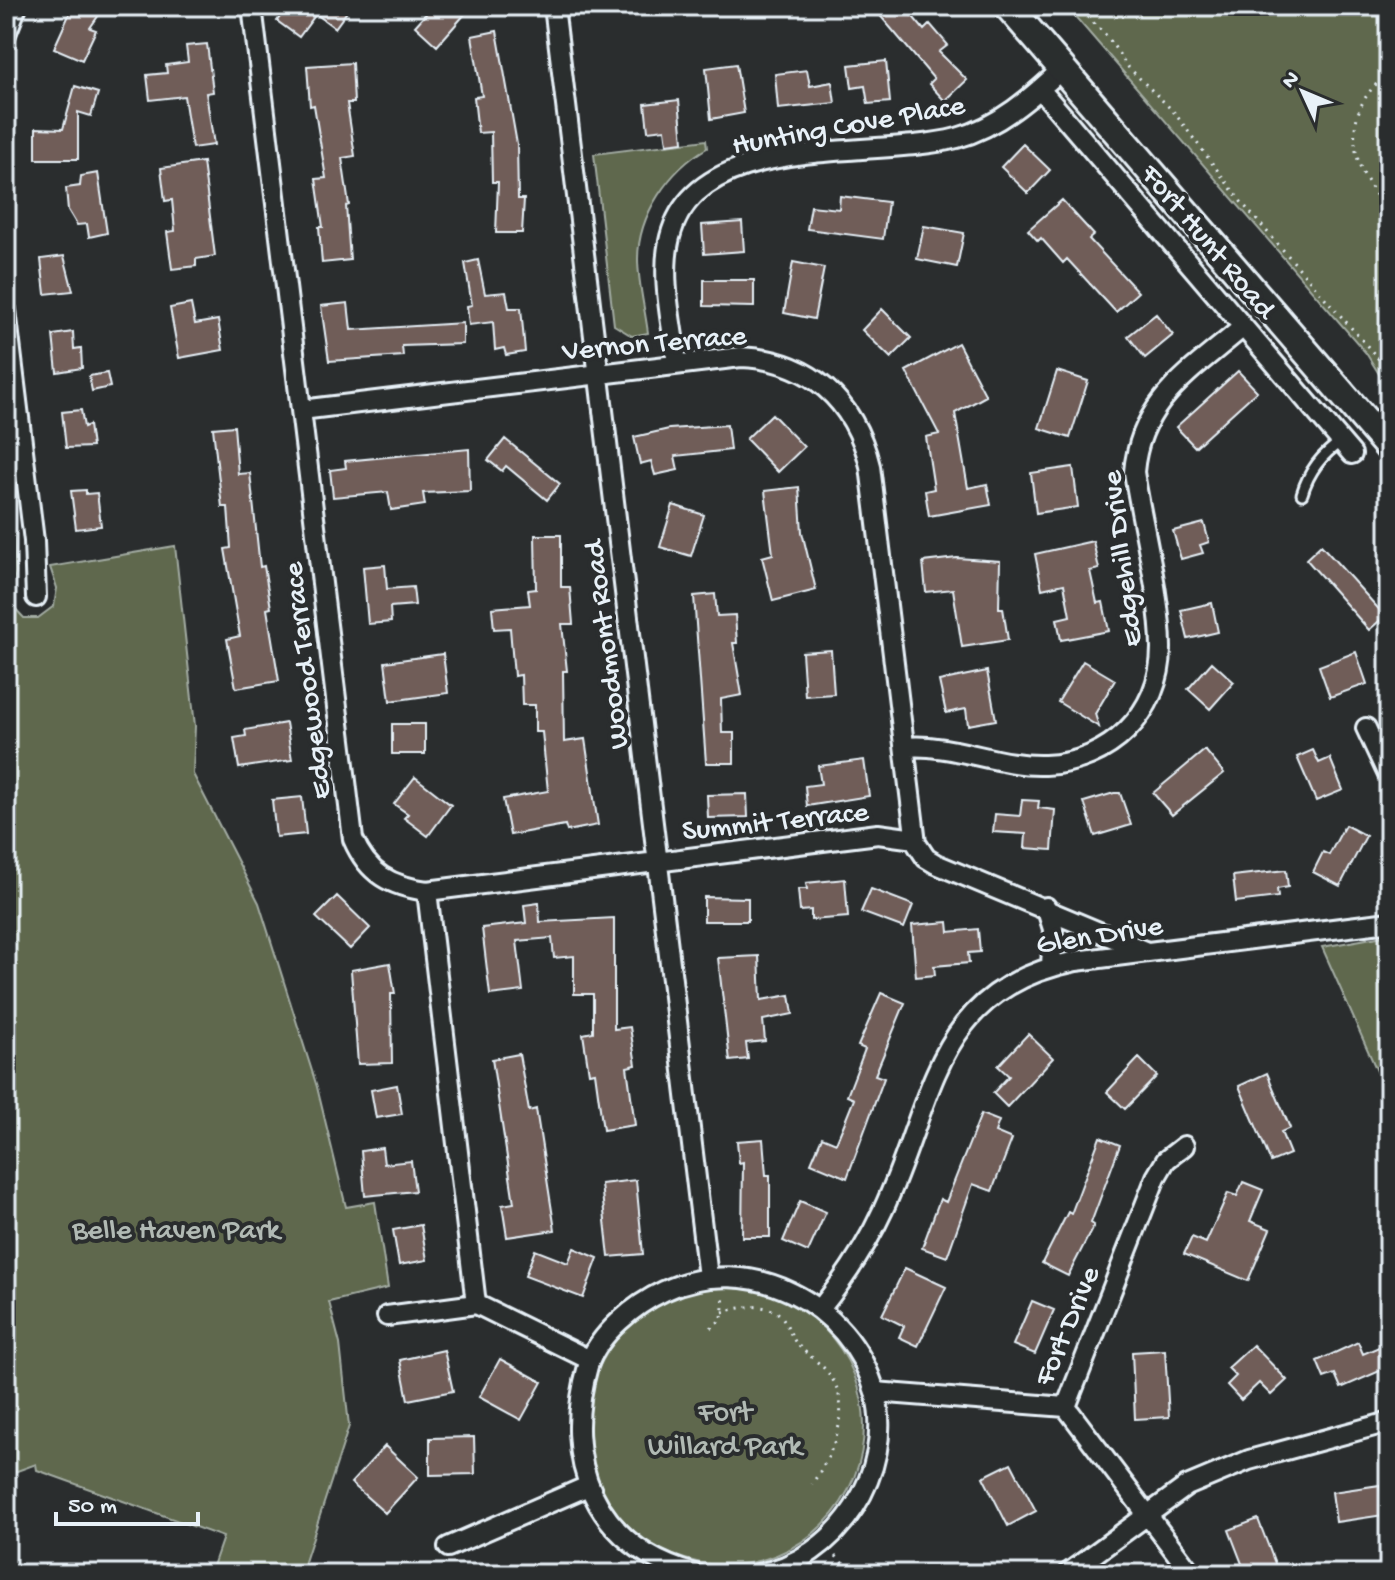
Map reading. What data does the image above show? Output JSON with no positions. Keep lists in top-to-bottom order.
{
  "streets": {
    "main road": ["Fort Hunt Road"],
    "street": [
      "Hunting Cove Place",
      "Vernon Terrace",
      "Edgehill Drive",
      "Woodmont Road",
      "Edgewood Terrace",
      "Summit Terrace",
      "Glen Drive",
      "Fort Drive"
    ]
  },
  "crossings": [
    ["Hunting Cove Place", "Fort Hunt Road"],
    ["Hunting Cove Place", "Vernon Terrace"],
    ["Fort Hunt Road", "Edgehill Drive"],
    ["Vernon Terrace", "Edgehill Drive"],
    ["Vernon Terrace", "Woodmont Road"],
    ["Vernon Terrace", "Edgewood Terrace"],
    ["Vernon Terrace", "Summit Terrace"],
    ["Woodmont Road", "Summit Terrace"],
    ["Edgewood Terrace", "Summit Terrace"]
  ],
  "parks": ["Belle Haven Park", "Fort Willard Park"],
  "scale_bar": "50 m",
  "north": "top left"
}
